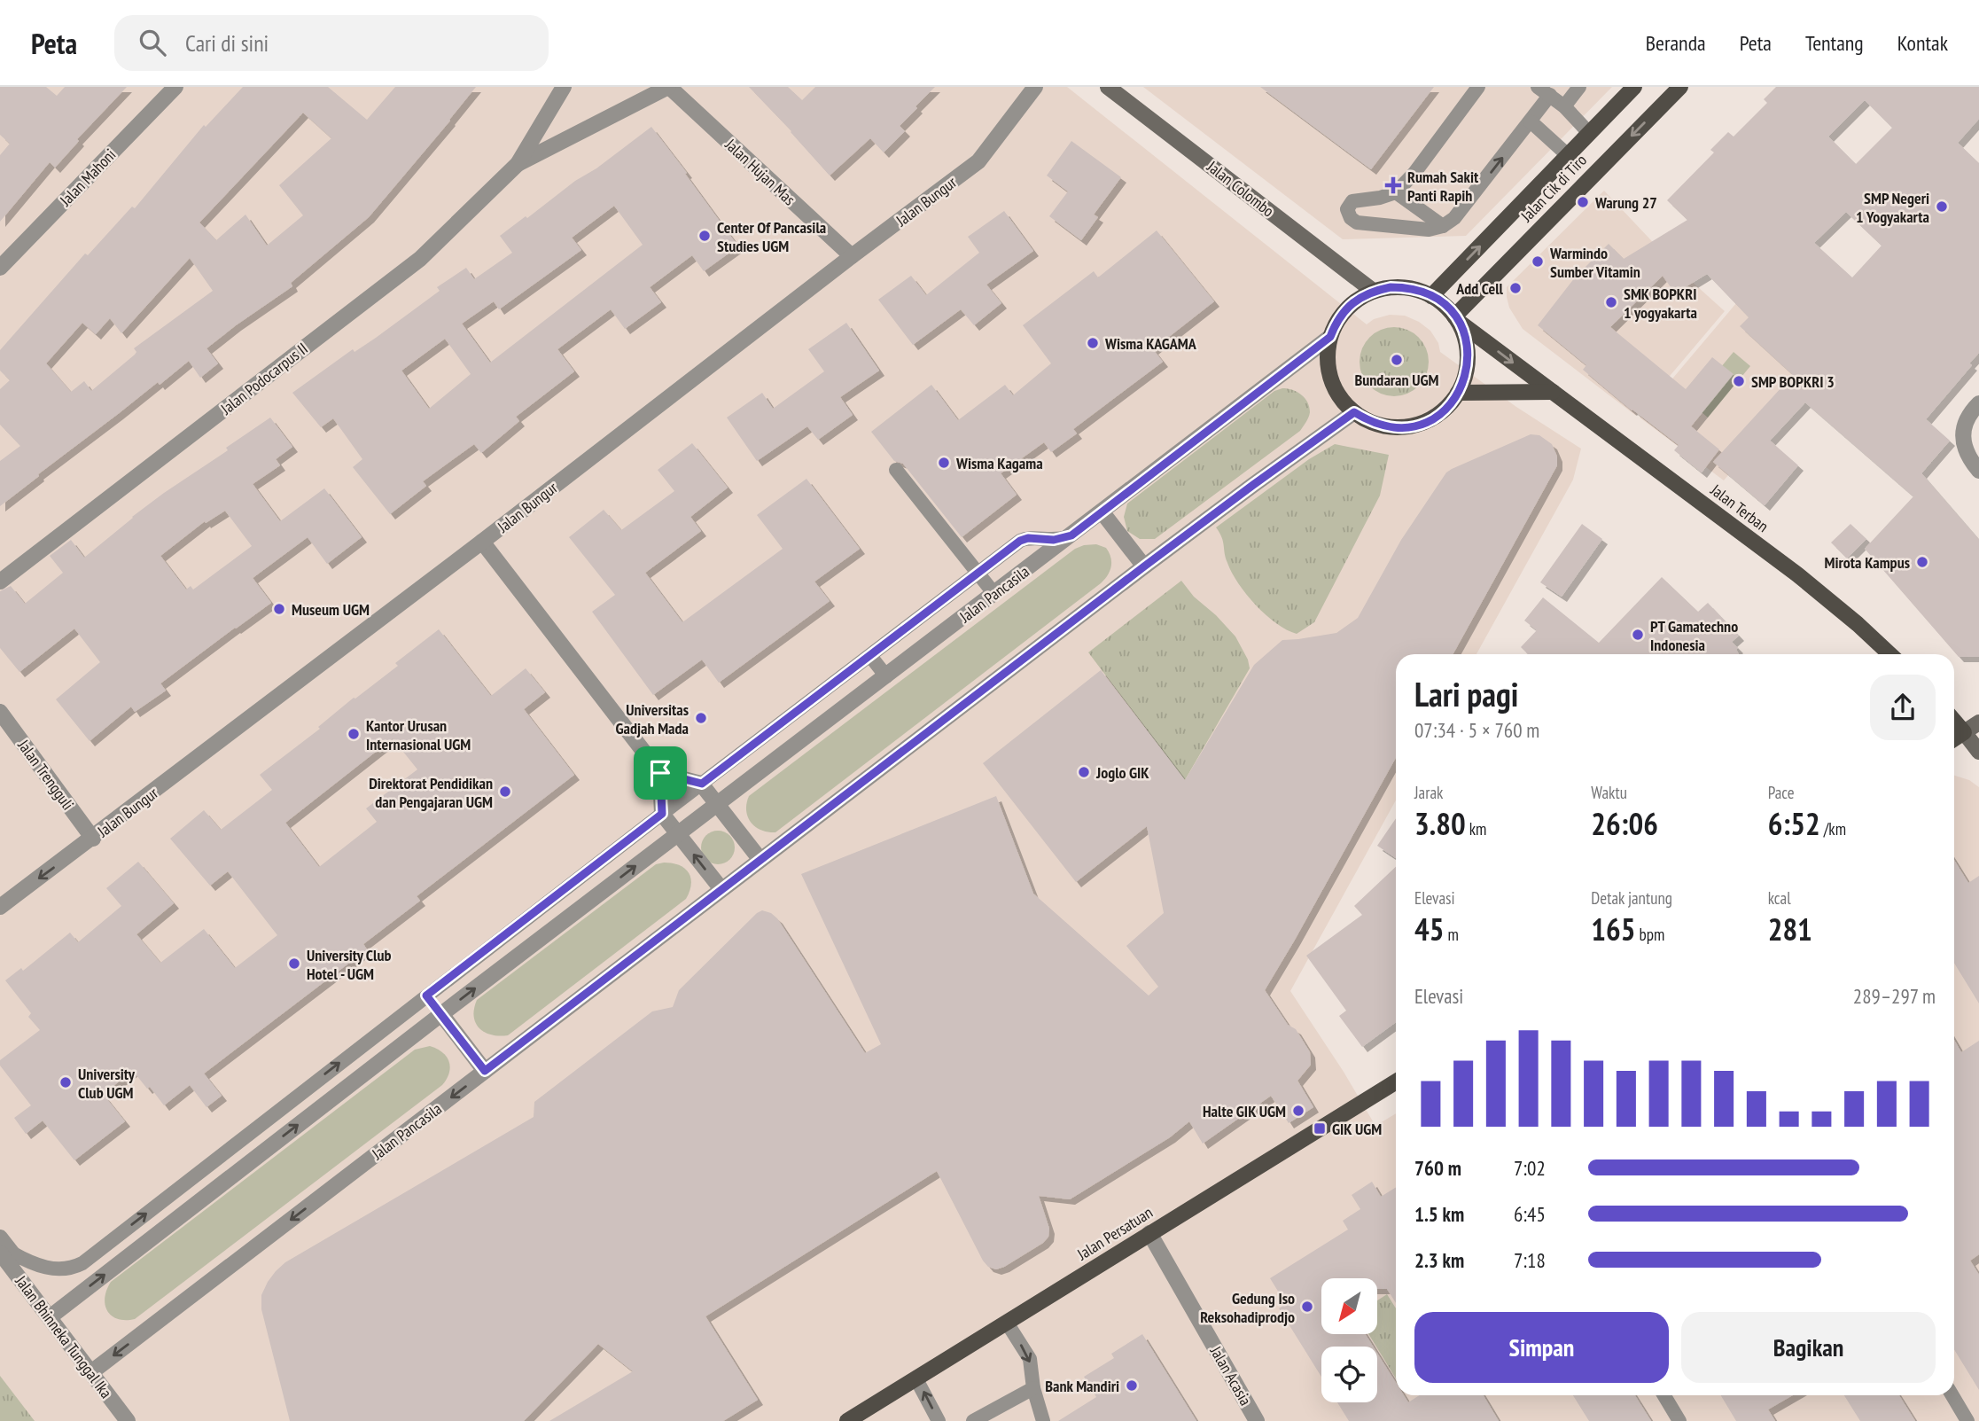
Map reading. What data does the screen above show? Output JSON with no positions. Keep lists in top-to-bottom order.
{
  "streets": {
    "main road": [
      "Jalan Cik di Tiro",
      "Jalan Colombo",
      "Jalan Terban",
      "Jalan Persatuan"
    ],
    "street": [
      "Jalan Hujan Mas",
      "Jalan Mahoni",
      "Jalan Bungur",
      "Jalan Podocarpus II",
      "Jalan Pancasila",
      "Jalan Trengguli",
      "Jalan Bhinneka Tunggal Ika",
      "Jalan Acasia"
    ]
  },
  "crossings": [
    ["Jalan Hujan Mas", "Jalan Bungur"],
    ["Jalan Hujan Mas", "Jalan Podocarpus II"],
    ["Jalan Cik di Tiro", "Jalan Colombo"],
    ["Jalan Cik di Tiro", "Jalan Terban"],
    ["Jalan Cik di Tiro", "Jalan Pancasila"],
    ["Jalan Colombo", "Jalan Terban"],
    ["Jalan Colombo", "Jalan Pancasila"],
    ["Jalan Bungur", "Jalan Trengguli"],
    ["Jalan Terban", "Jalan Pancasila"],
    ["Jalan Pancasila", "Jalan Bhinneka Tunggal Ika"],
    ["Jalan Persatuan", "Jalan Acasia"]
  ],
  "places": {
    "health": ["Rumah Sakit Panti Rapih"],
    "other": [
      "Warung 27",
      "SMP Negeri 1 Yogyakarta",
      "Center Of Pancasila Studies UGM",
      "Warmindo Sumber Vitamin",
      "Add Cell",
      "SMK BOPKRI 1 yogyakarta",
      "Wisma KAGAMA",
      "Bundaran UGM",
      "SMP BOPKRI 3",
      "Wisma Kagama",
      "Mirota Kampus",
      "Museum UGM",
      "PT Gamatechno Indonesia",
      "Universitas Gadjah Mada",
      "Kantor Urusan Internasional UGM",
      "Joglo GIK",
      "Direktorat Pendidikan dan Pengajaran UGM",
      "University Club Hotel - UGM",
      "University Club UGM",
      "Halte GIK UGM",
      "Gedung Iso Reksohadiprodjo",
      "Bank Mandiri"
    ],
    "transit": ["GIK UGM"]
  },
  "north": "bottom left",
  "page": {
    "header": "Peta",
    "search": "Cari di sini",
    "nav": [
      "Beranda",
      "Peta",
      "Tentang",
      "Kontak"
    ],
    "heading": ["Lari pagi", "07:34 · 5 × 760 m"],
    "stats": [
      ["Jarak", "3.80 km"],
      ["Waktu", "26:06"],
      ["Pace", "6:52 /km"],
      ["Elevasi", "45 m"],
      ["Detak jantung", "165 bpm"],
      ["kcal", "281"]
    ],
    "chart": ["Elevasi", "289–297 m"],
    "list": [
      {
        "name": "760 m",
        "note": "7:02"
      },
      {
        "name": "1.5 km",
        "note": "6:45"
      },
      {
        "name": "2.3 km",
        "note": "7:18"
      }
    ],
    "buttons": ["Simpan", "Bagikan"]
  }
}
